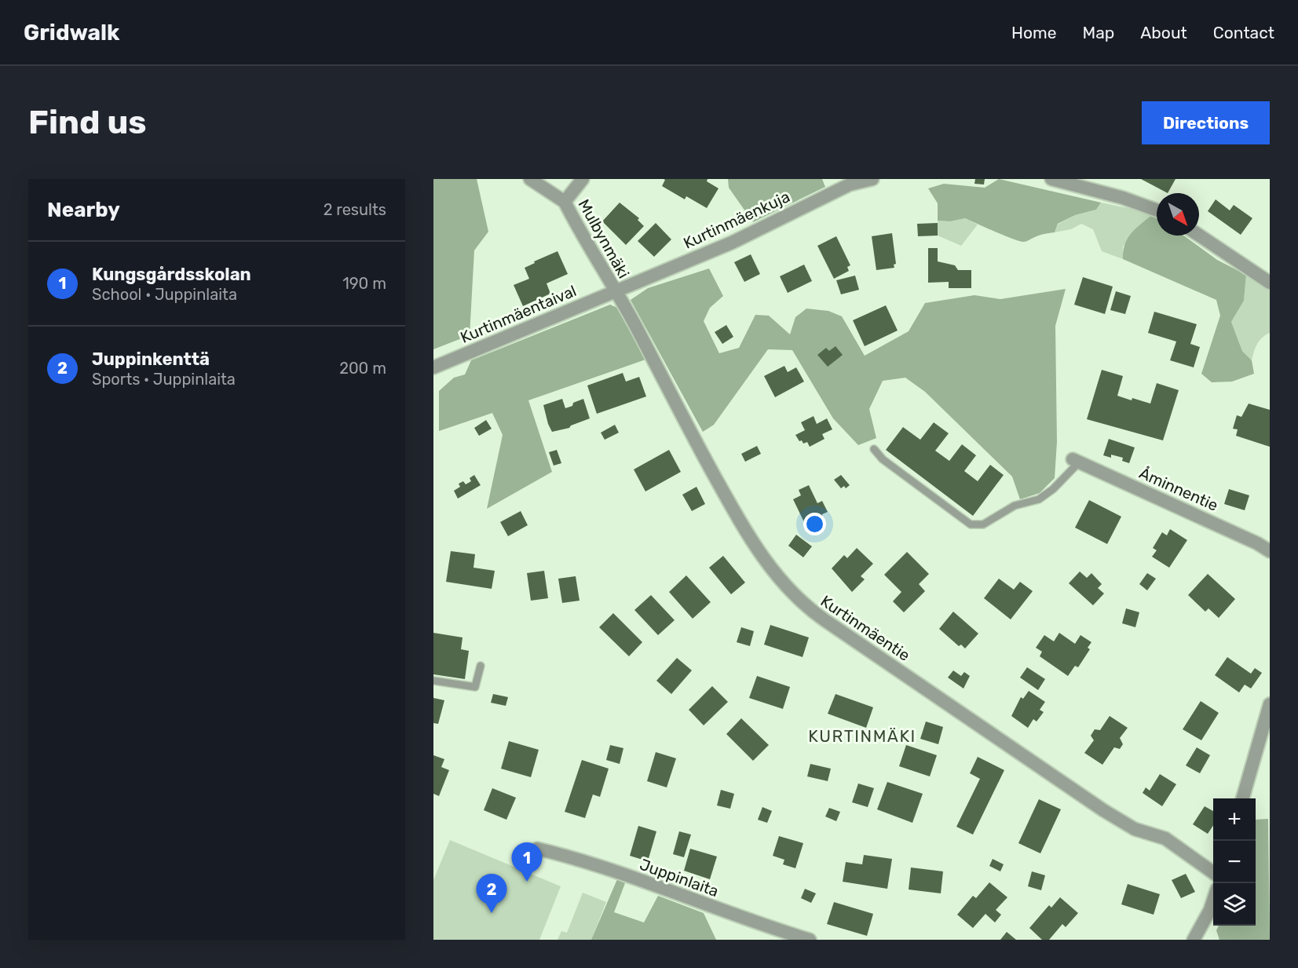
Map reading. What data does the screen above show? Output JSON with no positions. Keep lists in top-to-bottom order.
{
  "streets": {
    "street": [
      "Kurtinmäenkuja",
      "Mulbynmäki",
      "Kurtinmäentaival",
      "Åminnentie",
      "Kurtinmäentie",
      "Juppinlaita"
    ]
  },
  "crossings": [
    ["Kurtinmäenkuja", "Mulbynmäki"],
    ["Kurtinmäenkuja", "Kurtinmäentaival"],
    ["Kurtinmäenkuja", "Kurtinmäentie"],
    ["Mulbynmäki", "Kurtinmäentaival"],
    ["Mulbynmäki", "Kurtinmäentie"],
    ["Kurtinmäentaival", "Kurtinmäentie"]
  ],
  "districts": ["KURTINMÄKI"],
  "north": "bottom right",
  "page": {
    "header": "Gridwalk",
    "nav": [
      "Home",
      "Map",
      "About",
      "Contact"
    ],
    "buttons": "Directions",
    "title": "Find us",
    "heading": ["Nearby", "2 results"],
    "list": [
      {
        "mark": "1",
        "name": "Kungsgårdsskolan",
        "note": "School · Juppinlaita",
        "value": "190 m"
      },
      {
        "mark": "2",
        "name": "Juppinkenttä",
        "note": "Sports · Juppinlaita",
        "value": "200 m"
      }
    ],
    "map_buttons": ["+", "−"],
    "pins": ["1", "2"]
  }
}
